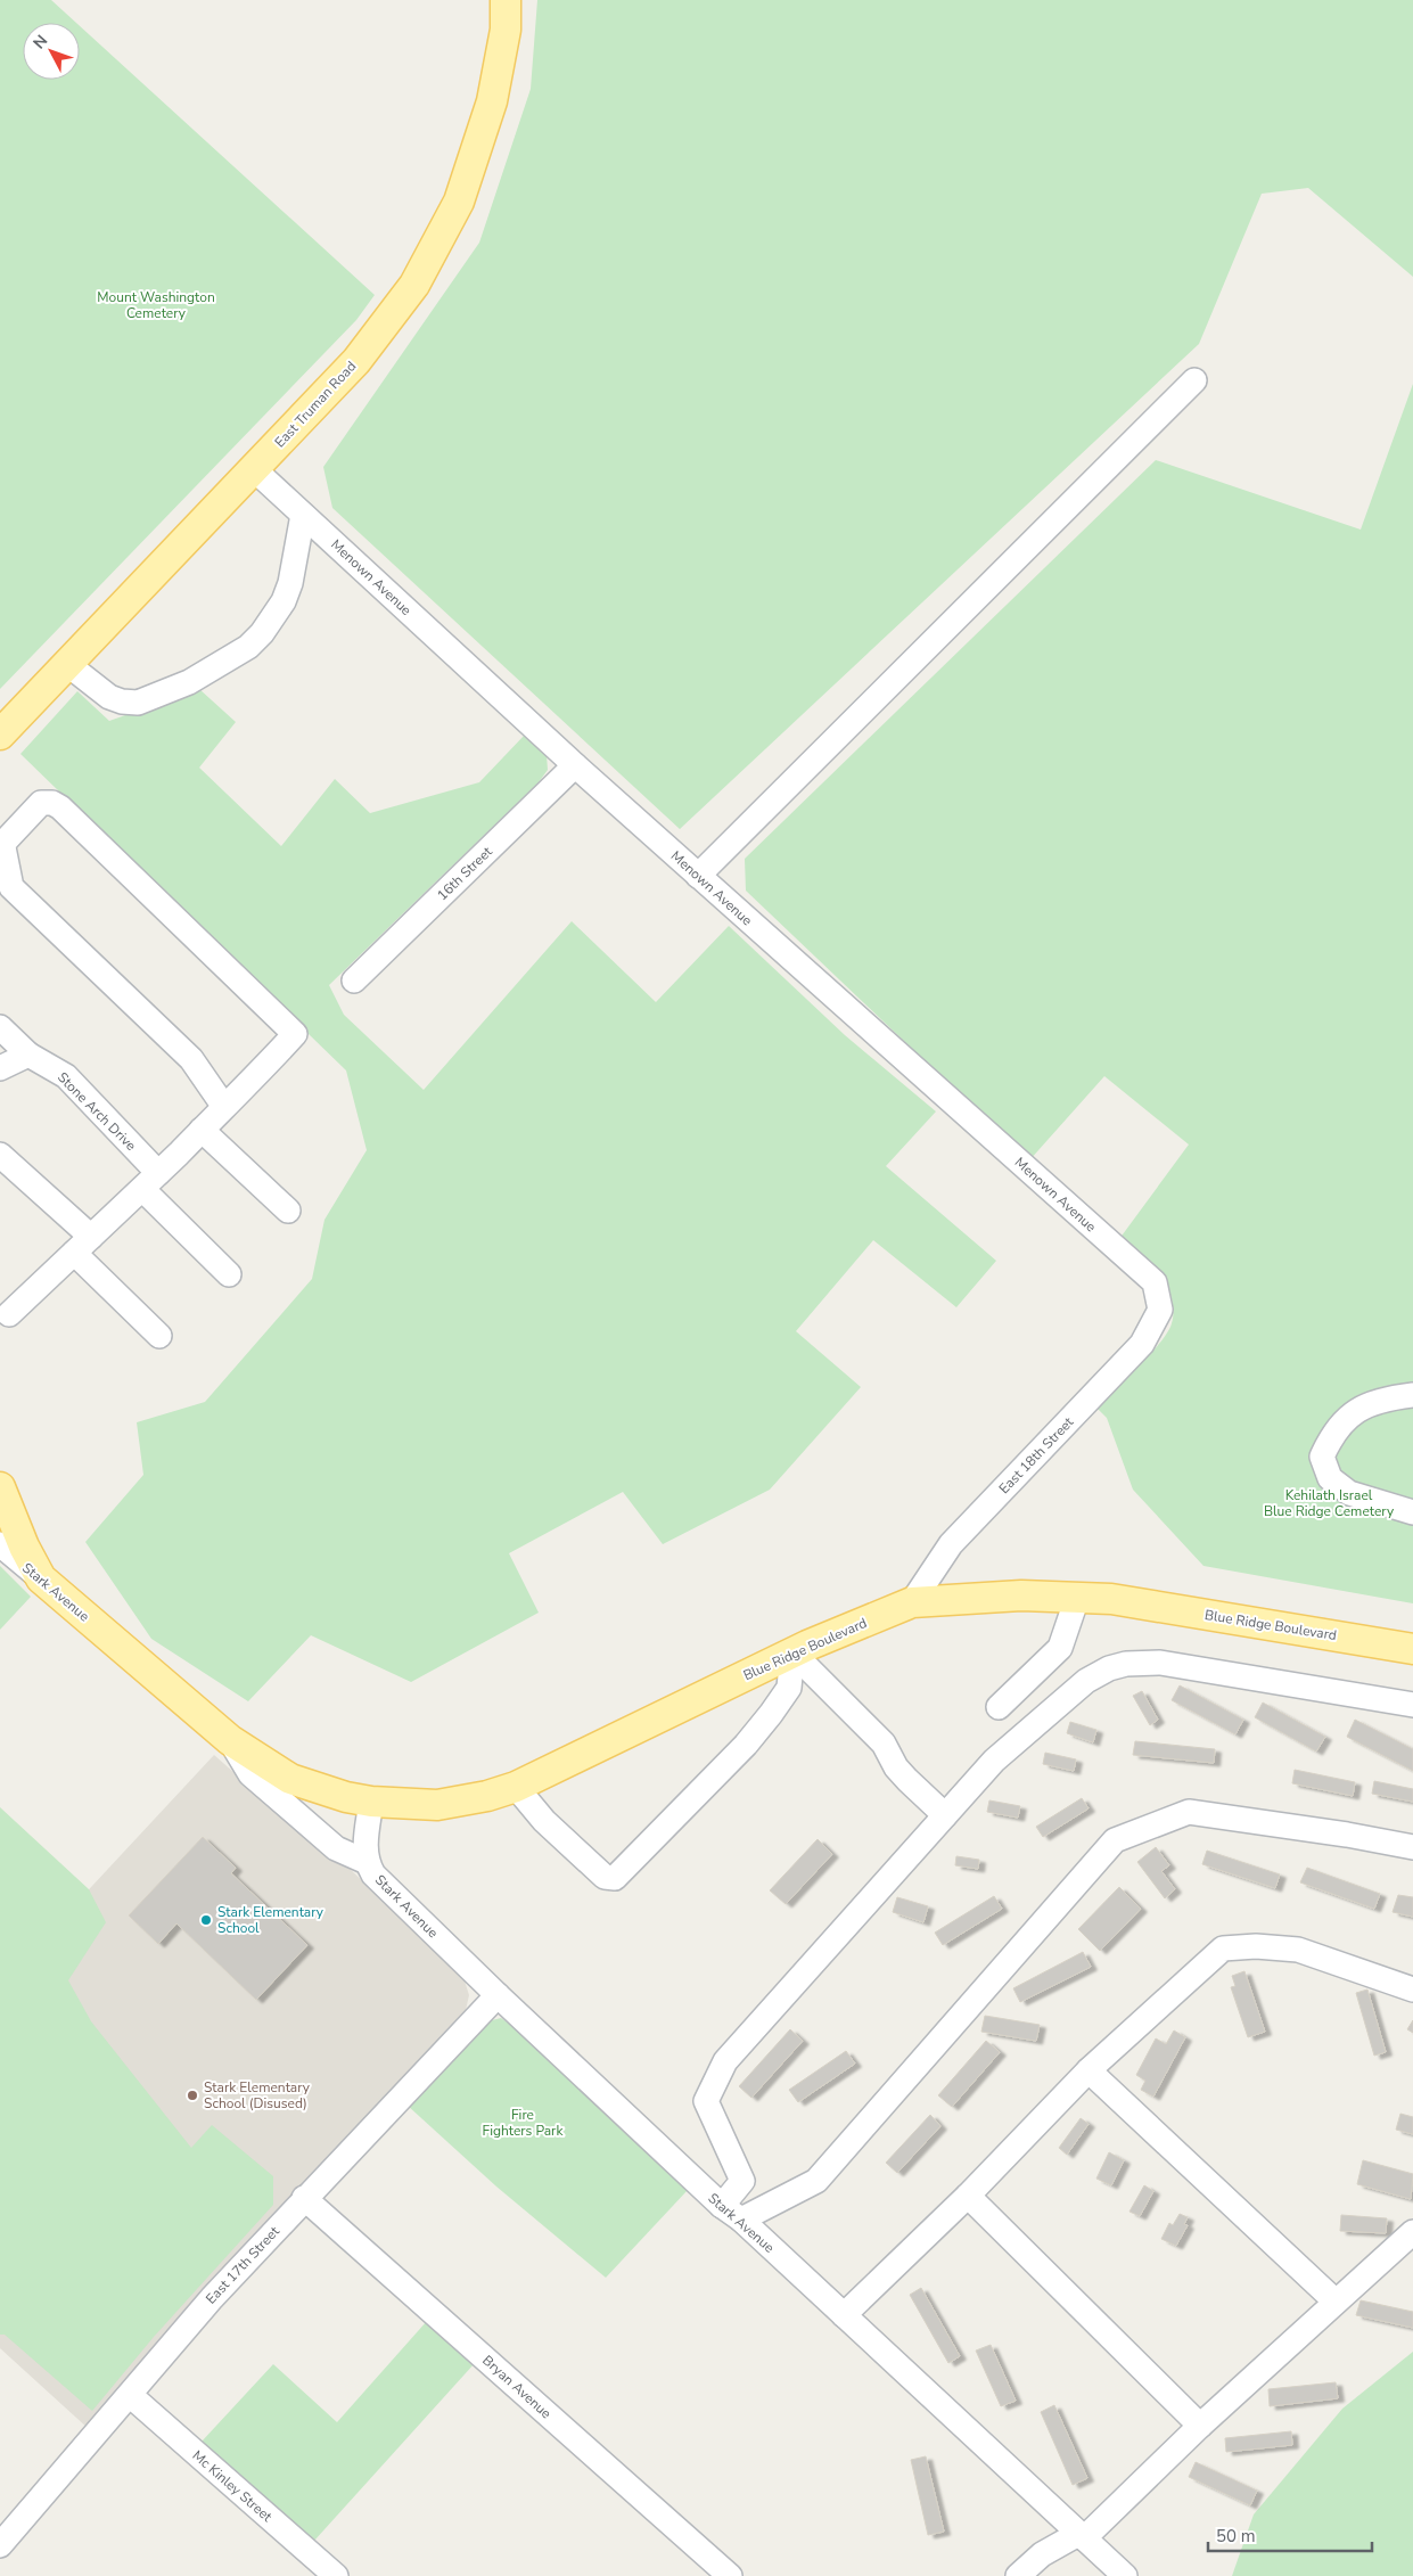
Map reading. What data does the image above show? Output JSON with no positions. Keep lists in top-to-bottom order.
{
  "streets": {
    "main road": ["East Truman Road", "Stark Avenue", "Blue Ridge Boulevard"],
    "street": [
      "Menown Avenue",
      "16th Street",
      "Stone Arch Drive",
      "East 18th Street",
      "East 17th Street",
      "Bryan Avenue",
      "Mc Kinley Street"
    ]
  },
  "crossings": [
    ["East Truman Road", "Menown Avenue"],
    ["Menown Avenue", "16th Street"],
    ["Menown Avenue", "East 18th Street"],
    ["East 18th Street", "Blue Ridge Boulevard"],
    ["Stark Avenue", "Blue Ridge Boulevard"],
    ["Stark Avenue", "East 17th Street"],
    ["East 17th Street", "Bryan Avenue"],
    ["East 17th Street", "Mc Kinley Street"]
  ],
  "parks": ["Mount Washington Cemetery", "Kehilath Israel Blue Ridge Cemetery", "Fire Fighters Park"],
  "places": ["Stark Elementary School", "Stark Elementary School (Disused)"],
  "scale_bar": "50 m",
  "north": "top left"
}
